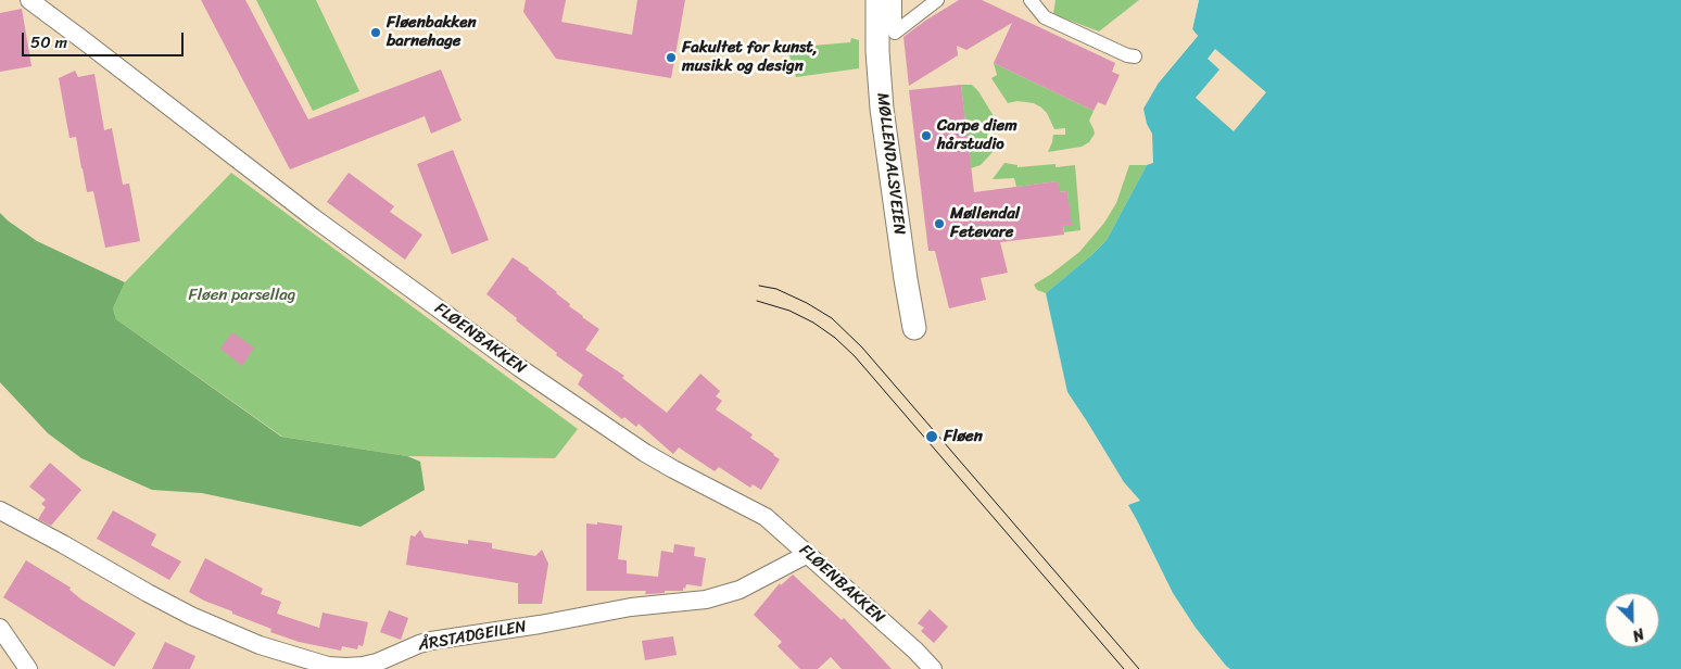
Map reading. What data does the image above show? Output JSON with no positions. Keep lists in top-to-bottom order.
{
  "streets": {
    "street": ["MØLLENDALSVEIEN", "FLØENBAKKEN", "ÅRSTADGEILEN"]
  },
  "crossings": [
    ["FLØENBAKKEN", "ÅRSTADGEILEN"]
  ],
  "parks": ["Fløen parsellag"],
  "places": [
    "Fløenbakken barnehage",
    "Fakultet for kunst, musikk og design",
    "Carpe diem hårstudio",
    "Møllendal Fetevare",
    "Fløen"
  ],
  "scale_bar": "50 m",
  "north": "bottom right"
}
